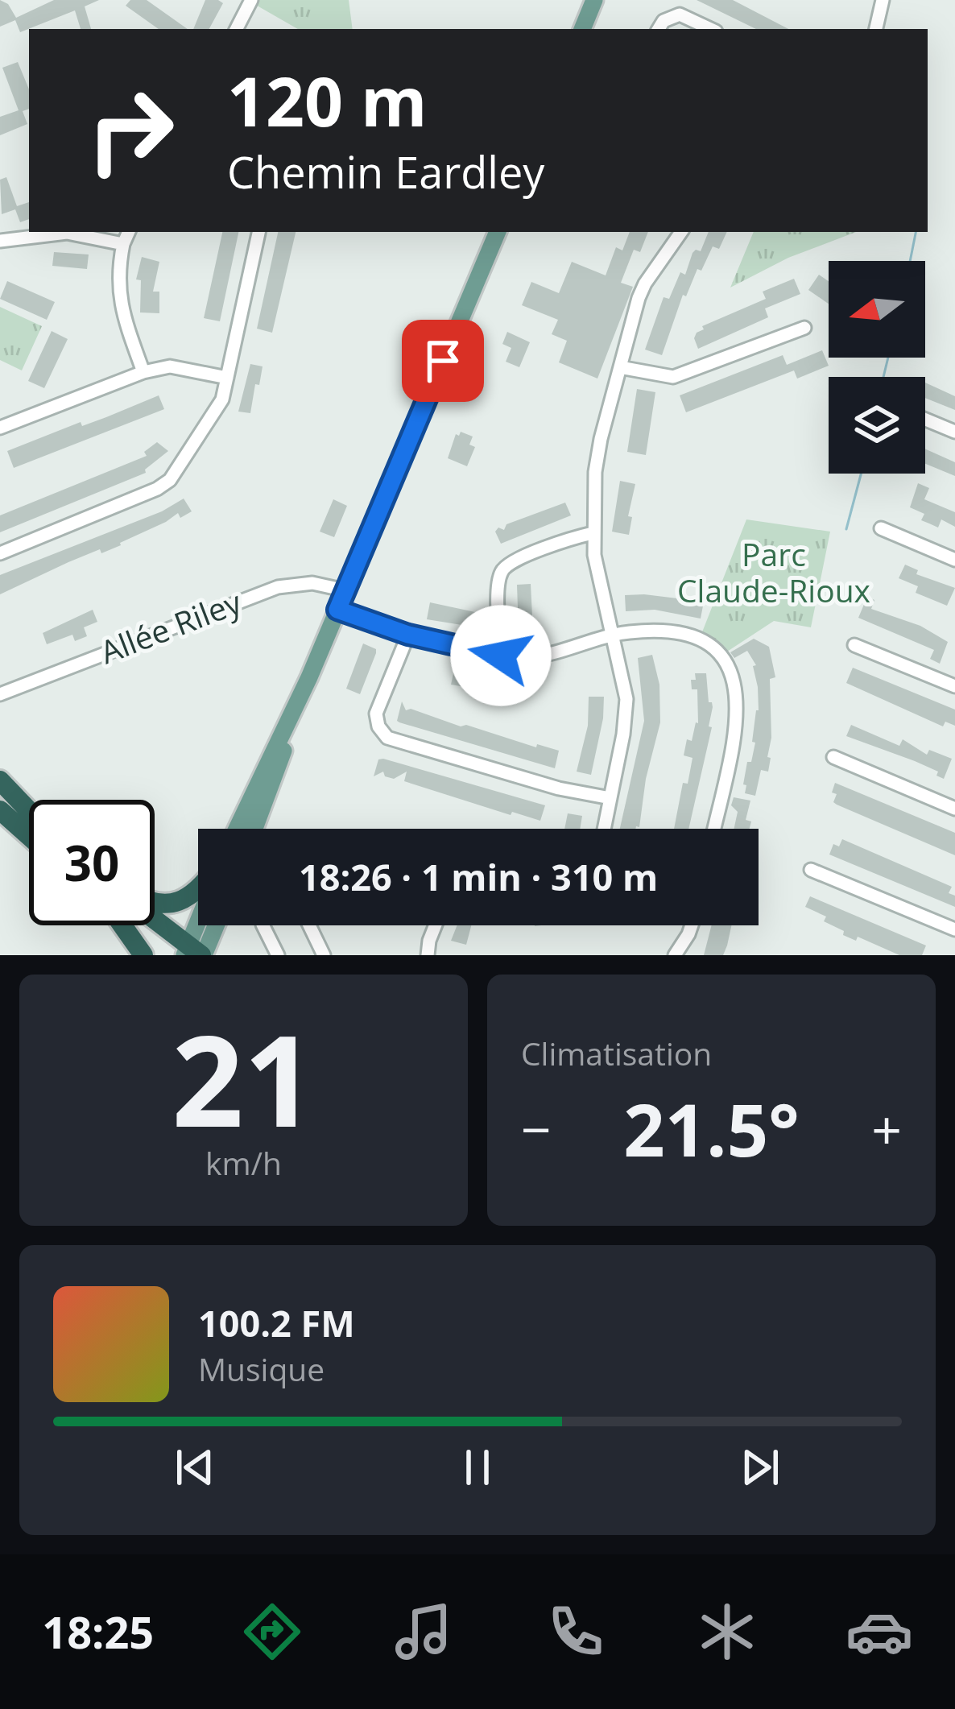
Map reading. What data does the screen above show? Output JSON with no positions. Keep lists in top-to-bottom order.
{
  "streets": {
    "street": ["Allée Riley"]
  },
  "parks": ["Parc Claude-Rioux"],
  "north": "left",
  "page": {
    "turn": ["120 m", "Chemin Eardley"],
    "limit": "30",
    "trip": "18:26 · 1 min · 310 m",
    "tile": [
      ["21", "km/h"],
      "Climatisation"
    ],
    "heat": ["−", "21.5°", "+"],
    "song": ["100.2 FM", "Musique"],
    "tabs": "18:25"
  }
}
